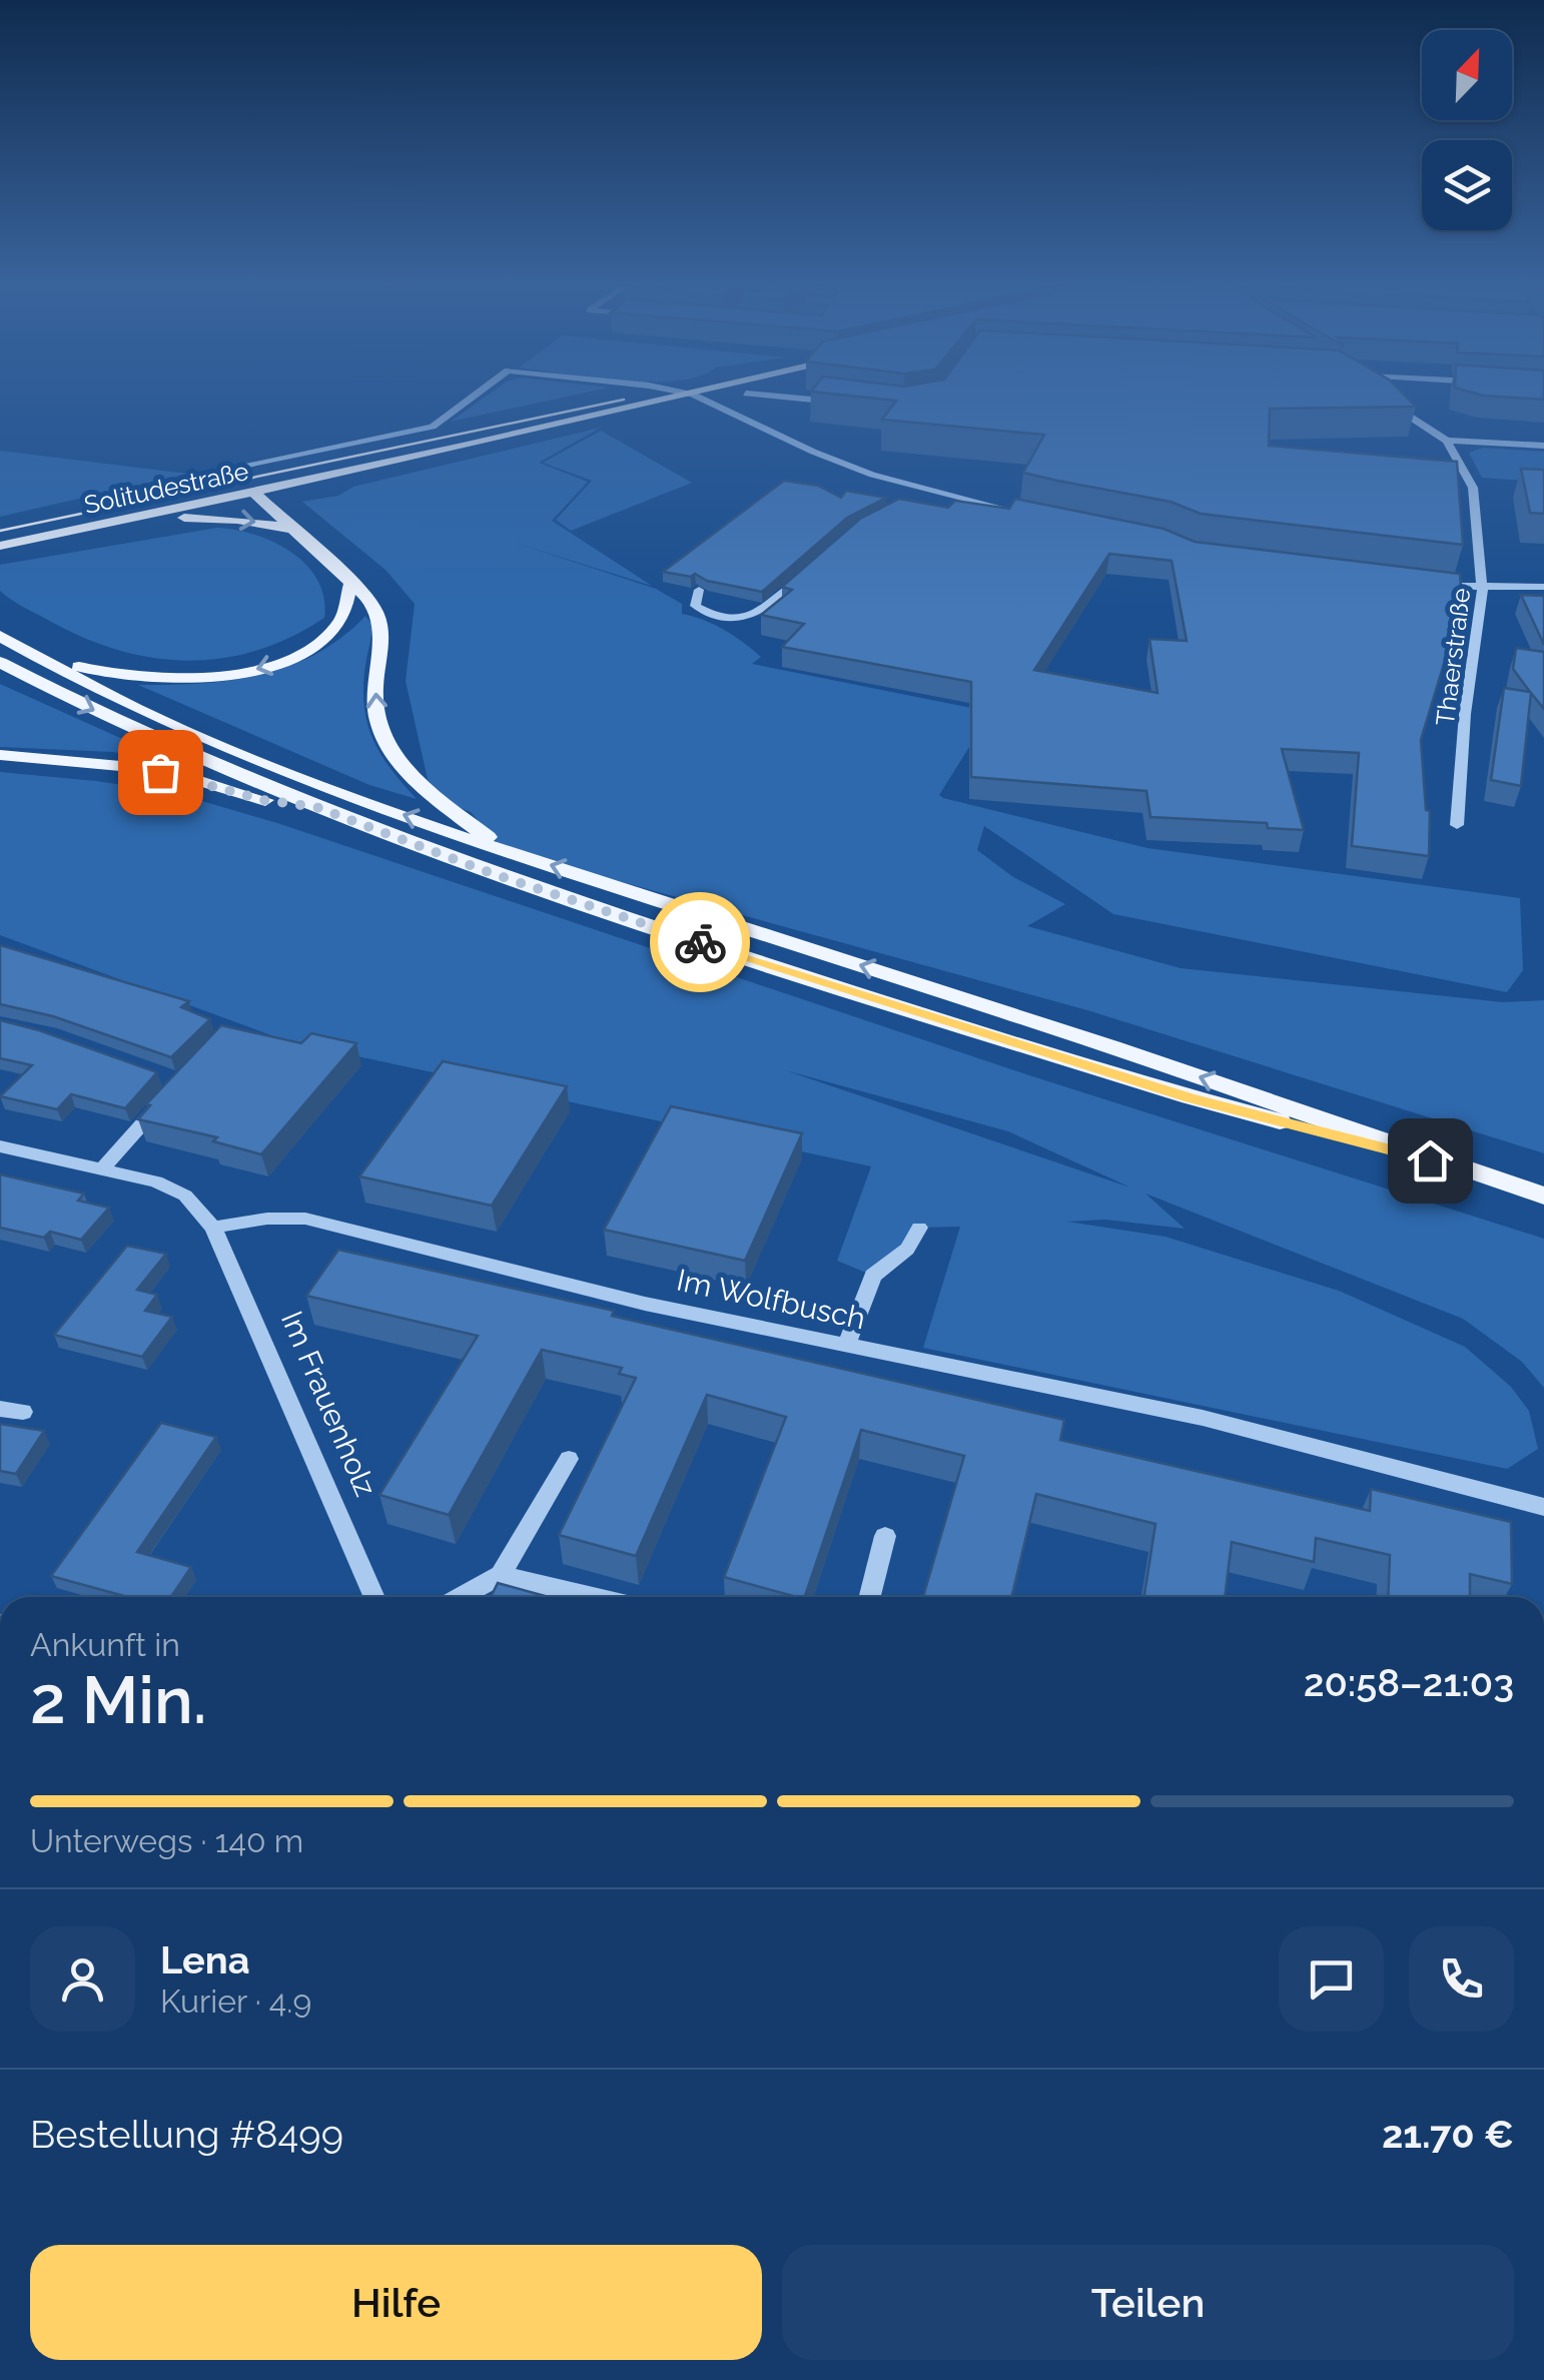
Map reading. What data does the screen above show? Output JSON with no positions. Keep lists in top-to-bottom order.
{
  "streets": {
    "main road": ["Solitudestraße"],
    "street": ["Thaerstraße", "Im Wolfbusch", "Im Frauenholz"]
  },
  "crossings": [
    ["Im Wolfbusch", "Im Frauenholz"]
  ],
  "north": "top right",
  "page": {
    "heading": ["2 Min.", "Ankunft in", "20:58–21:03"],
    "panel": [
      "Lena",
      "Kurier · 4.9",
      "Bestellung #8499",
      "21.70 €"
    ],
    "bar": "Unterwegs · 140 m",
    "buttons": ["Hilfe", "Teilen"]
  }
}
